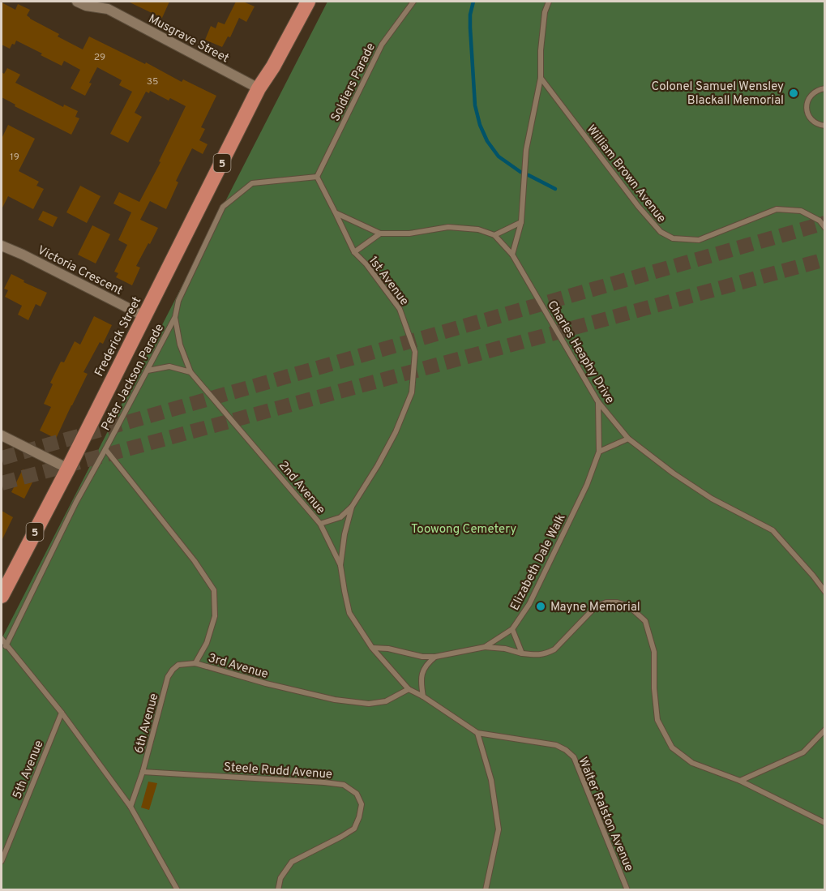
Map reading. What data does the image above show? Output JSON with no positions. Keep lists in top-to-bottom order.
{
  "streets": {
    "highway": ["5", "Frederick Street"],
    "street": ["Musgrave Street", "Victoria Crescent"],
    "lane": [
      "Soldiers Parade",
      "William Brown Avenue",
      "1st Avenue",
      "Charles Heaphy Drive",
      "Peter Jackson Parade",
      "2nd Avenue",
      "Elizabeth Dale Walk",
      "3rd Avenue",
      "6th Avenue",
      "5th Avenue",
      "Steele Rudd Avenue",
      "Walter Ralston Avenue"
    ]
  },
  "crossings": [
    ["Musgrave Street", "Frederick Street"],
    ["Soldiers Parade", "1st Avenue"],
    ["Soldiers Parade", "Peter Jackson Parade"],
    ["Victoria Crescent", "Frederick Street"],
    ["1st Avenue", "Peter Jackson Parade"],
    ["Peter Jackson Parade", "2nd Avenue"],
    ["Peter Jackson Parade", "3rd Avenue"],
    ["2nd Avenue", "Elizabeth Dale Walk"],
    ["2nd Avenue", "3rd Avenue"],
    ["2nd Avenue", "Walter Ralston Avenue"],
    ["3rd Avenue", "6th Avenue"],
    ["6th Avenue", "Steele Rudd Avenue"]
  ],
  "parks": ["Toowong Cemetery"],
  "places": ["Colonel Samuel Wensley Blackall Memorial", "Mayne Memorial"],
  "house_numbers": ["29", "35", "19"]
}
